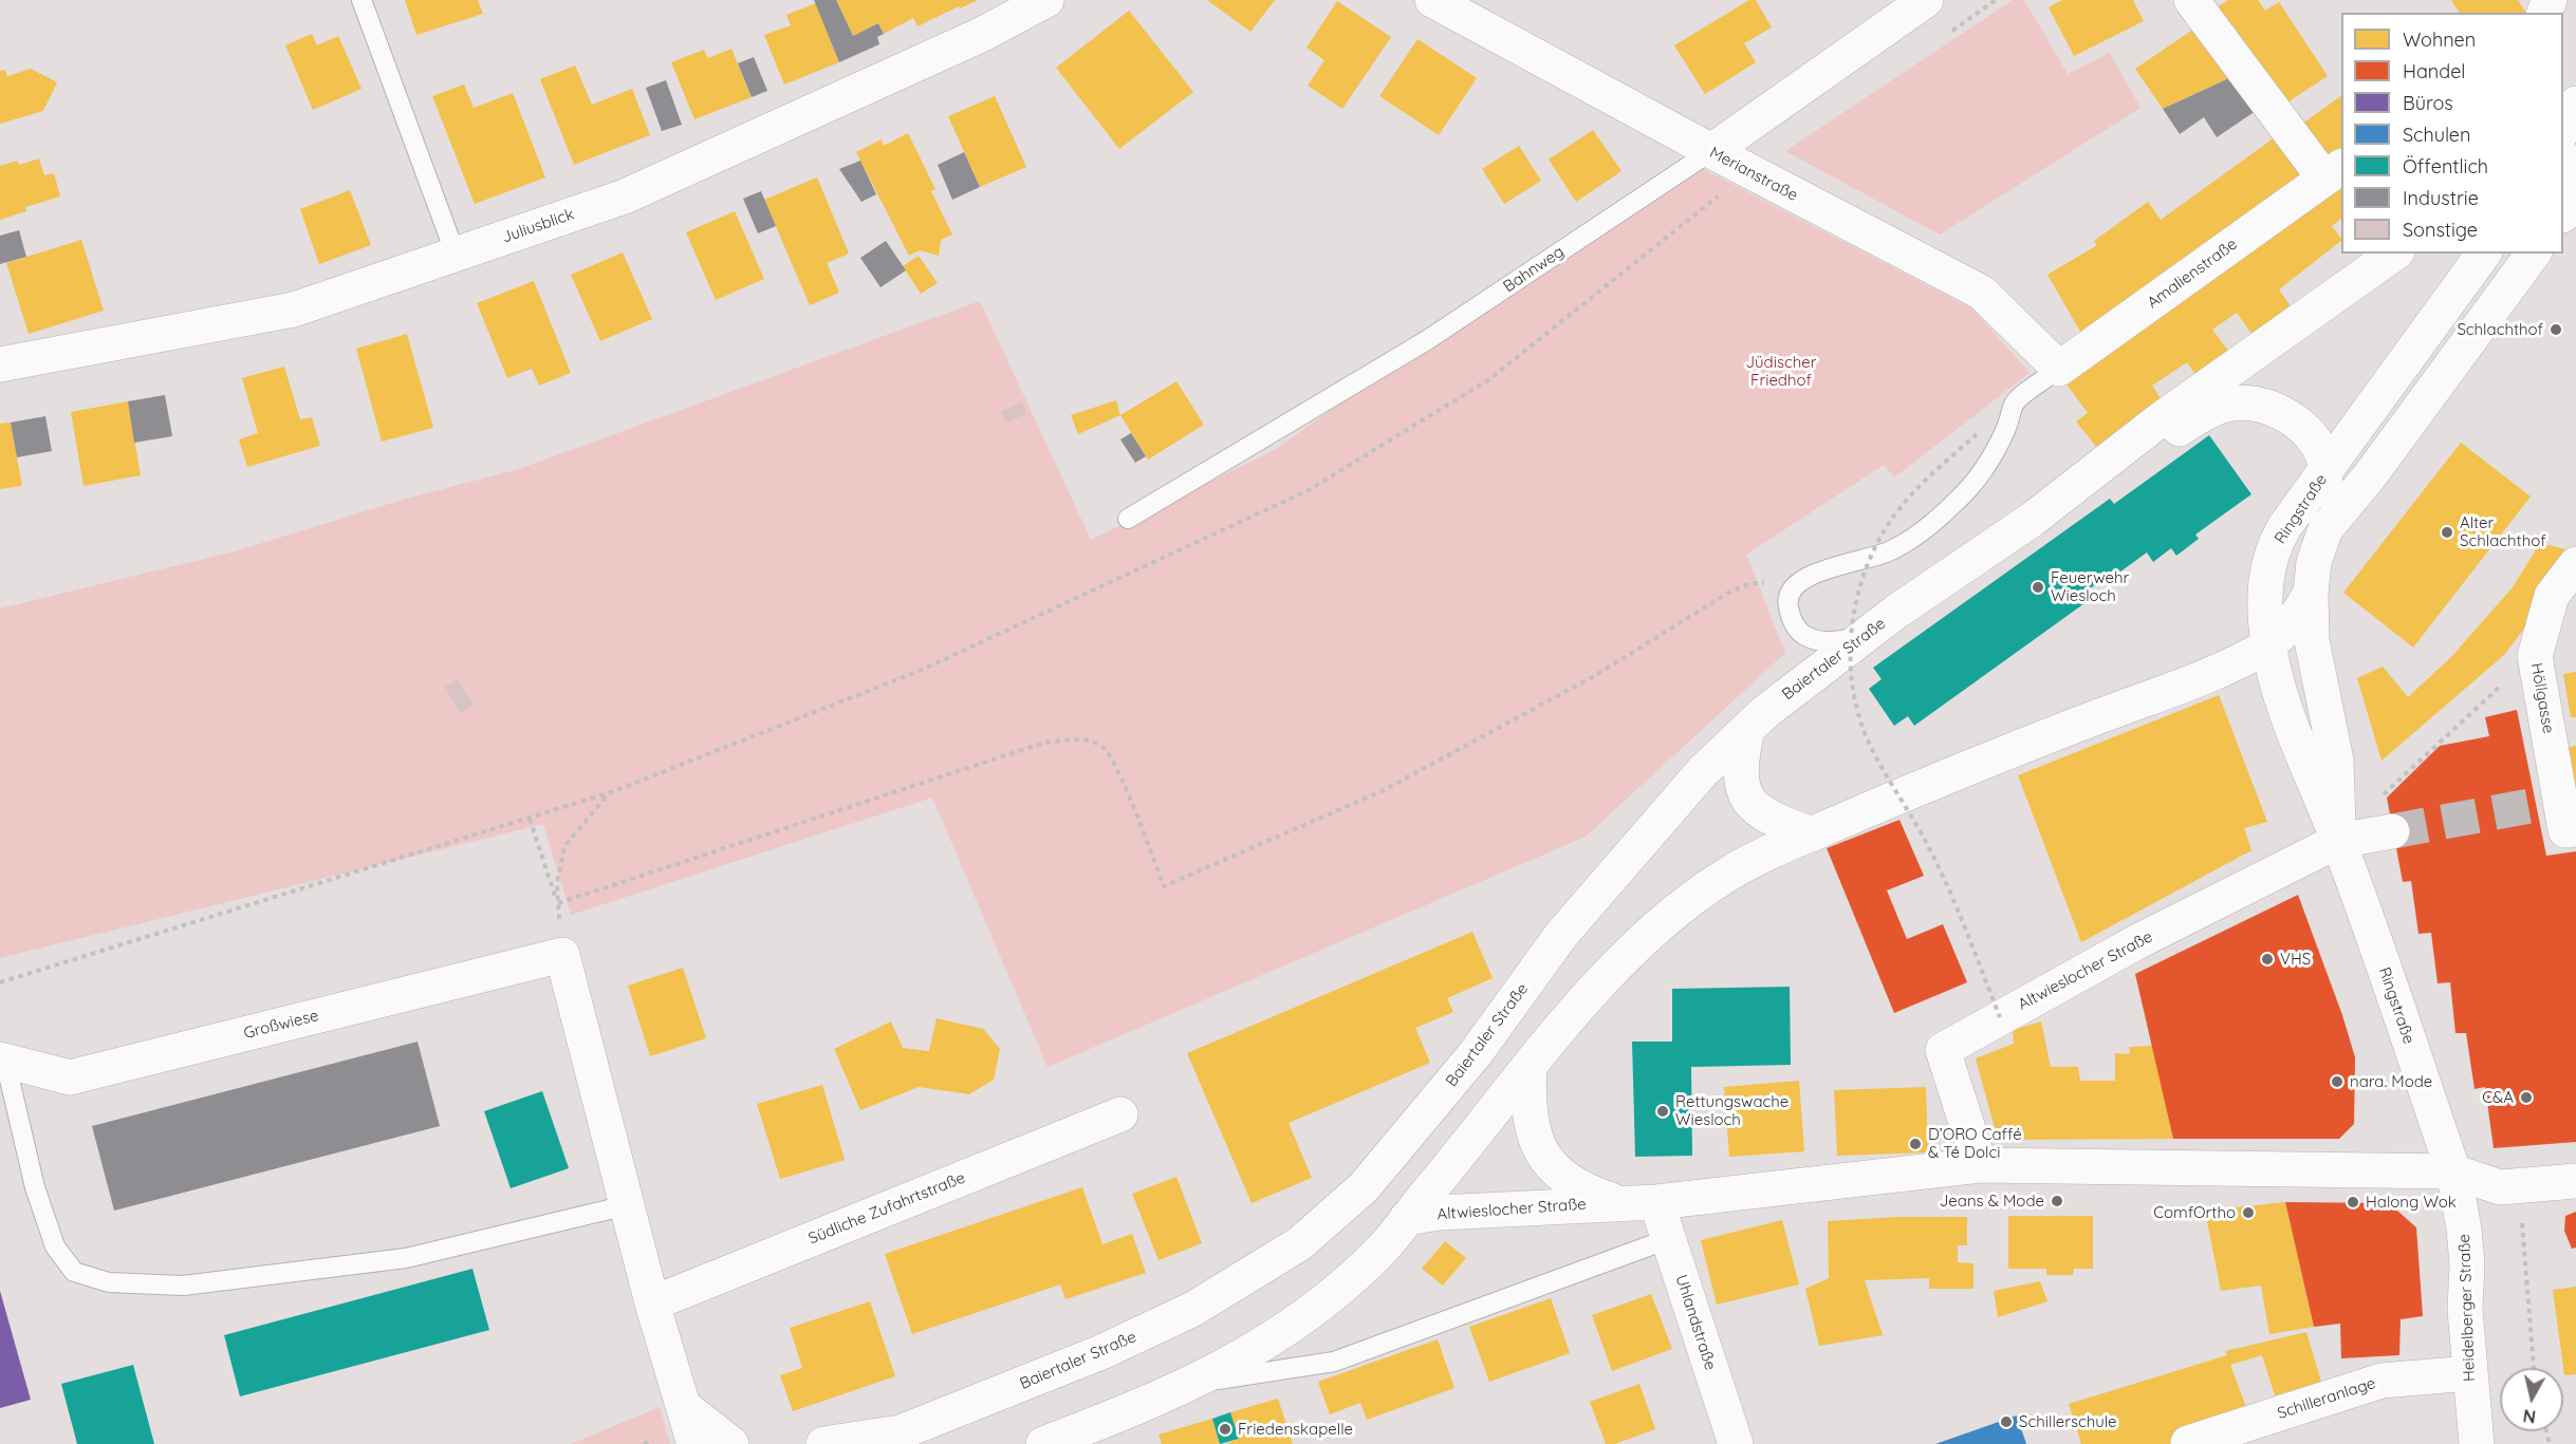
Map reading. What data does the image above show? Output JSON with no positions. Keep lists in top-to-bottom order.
{
  "streets": {
    "street": [
      "Merianstraße",
      "Juliusblick",
      "Bahnweg",
      "Amalienstraße",
      "Ringstraße",
      "Baiertaler Straße",
      "Höllgasse",
      "Altwieslocher Straße",
      "Großwiese",
      "Südliche Zufahrtstraße",
      "Heidelberger Straße",
      "Uhlandstraße",
      "Schilleranlage"
    ]
  },
  "crossings": [
    ["Merianstraße", "Bahnweg"],
    ["Merianstraße", "Amalienstraße"],
    ["Ringstraße", "Altwieslocher Straße"],
    ["Ringstraße", "Heidelberger Straße"],
    ["Altwieslocher Straße", "Heidelberger Straße"],
    ["Altwieslocher Straße", "Uhlandstraße"],
    ["Heidelberger Straße", "Schilleranlage"]
  ],
  "parks": ["Jüdischer Friedhof"],
  "places": [
    "Schlachthof",
    "Alter Schlachthof",
    "Feuerwehr Wiesloch",
    "VHS",
    "nara. Mode",
    "C&A",
    "Rettungswache Wiesloch",
    "D’ORO Caffé & Té Dolci",
    "Jeans & Mode",
    "Halong Wok",
    "ComfOrtho",
    "Schillerschule",
    "Friedenskapelle"
  ],
  "legend": [
    "Wohnen",
    "Handel",
    "Büros",
    "Schulen",
    "Öffentlich",
    "Industrie",
    "Sonstige"
  ],
  "north": "bottom"
}
